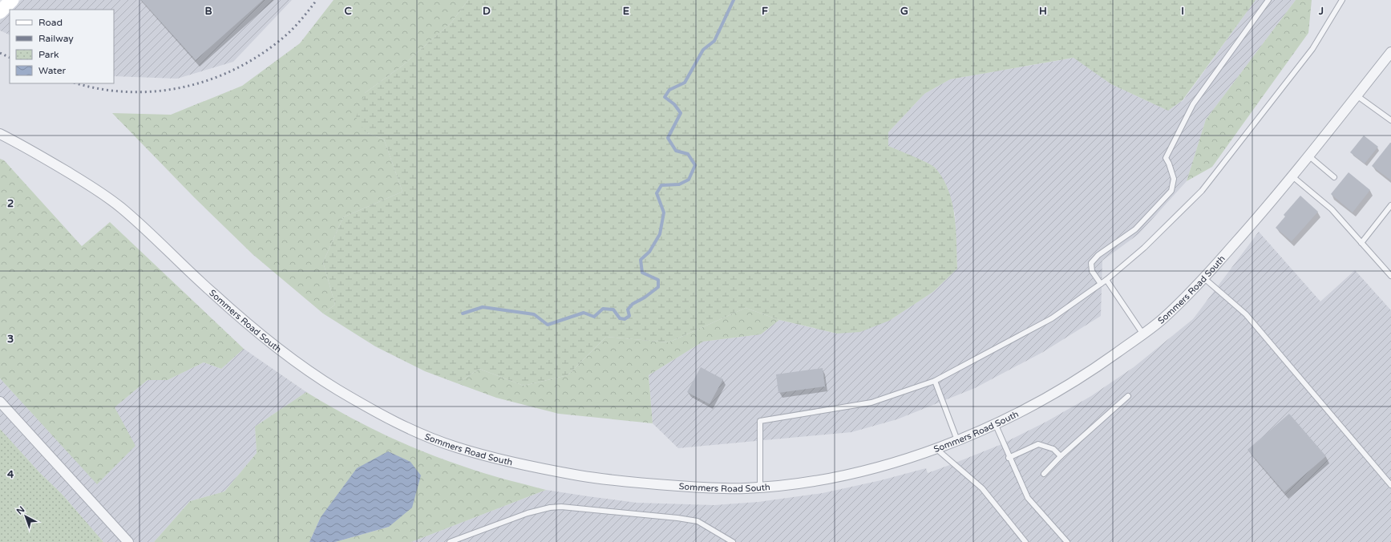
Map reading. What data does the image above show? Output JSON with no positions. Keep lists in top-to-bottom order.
{
  "streets": {
    "street": ["Sommers Road South"]
  },
  "legend": [
    "Road",
    "Railway",
    "Park",
    "Water"
  ],
  "north": "top left",
  "grid": {
    "columns": [
      "B",
      "C",
      "D",
      "E",
      "F",
      "G",
      "H",
      "I",
      "J"
    ],
    "rows": ["2", "3", "4"]
  }
}
